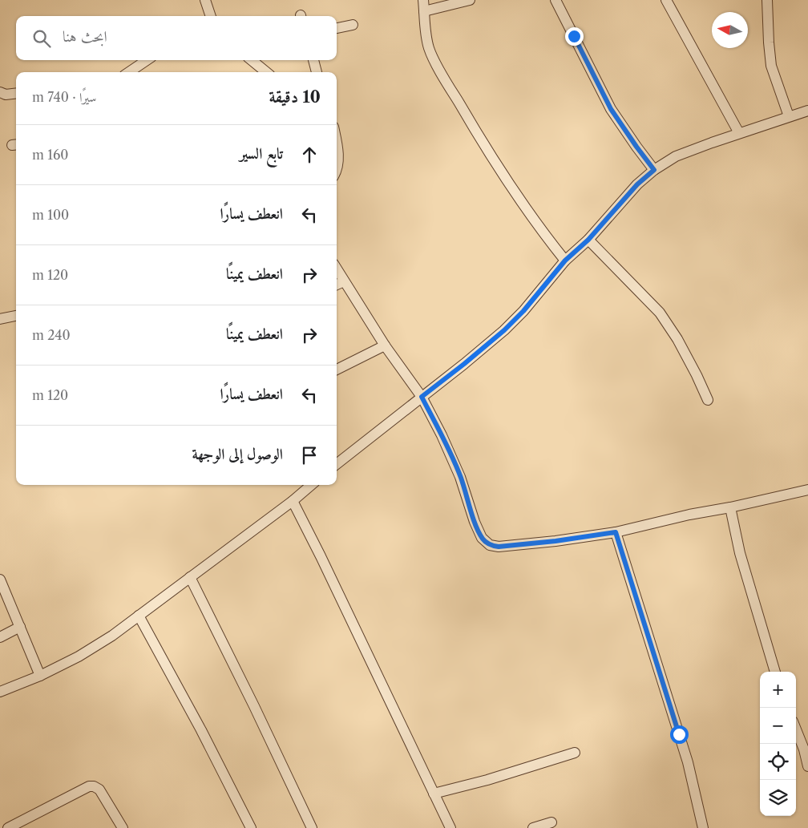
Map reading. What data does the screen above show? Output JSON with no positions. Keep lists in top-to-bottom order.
{
  "north": "left",
  "page": {
    "search": "ابحث هنا",
    "heading": ["10 دقيقة", "سيرًا · 740 m"],
    "list": [
      ["تابع السير", "160 m"],
      ["انعطف يسارًا", "100 m"],
      ["انعطف يمينًا", "120 m"],
      ["انعطف يمينًا", "240 m"],
      ["انعطف يسارًا", "120 m"],
      "الوصول إلى الوجهة"
    ],
    "map_buttons": ["+", "−"]
  }
}
